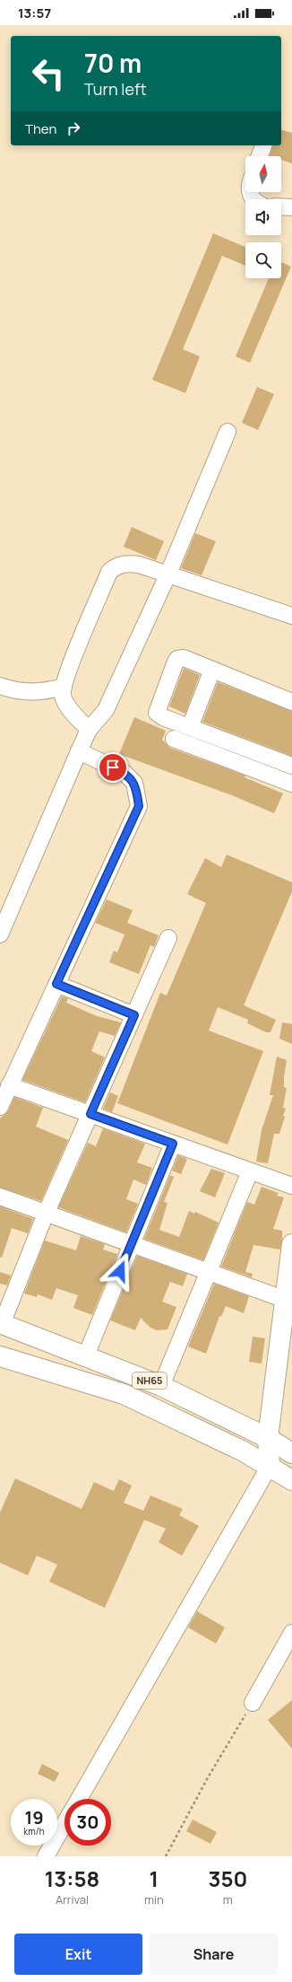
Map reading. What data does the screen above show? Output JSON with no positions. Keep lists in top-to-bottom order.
{
  "streets": {
    "main road": ["NH65"]
  },
  "north": "top",
  "page": {
    "status": "13:57",
    "turn": ["70 m", "Turn left"],
    "then": "Then",
    "speed": "19 km/h",
    "limit": "30",
    "eta": [
      "13:58",
      "Arrival",
      "1",
      "min",
      "350",
      "m"
    ],
    "buttons": ["Exit", "Share"]
  }
}
